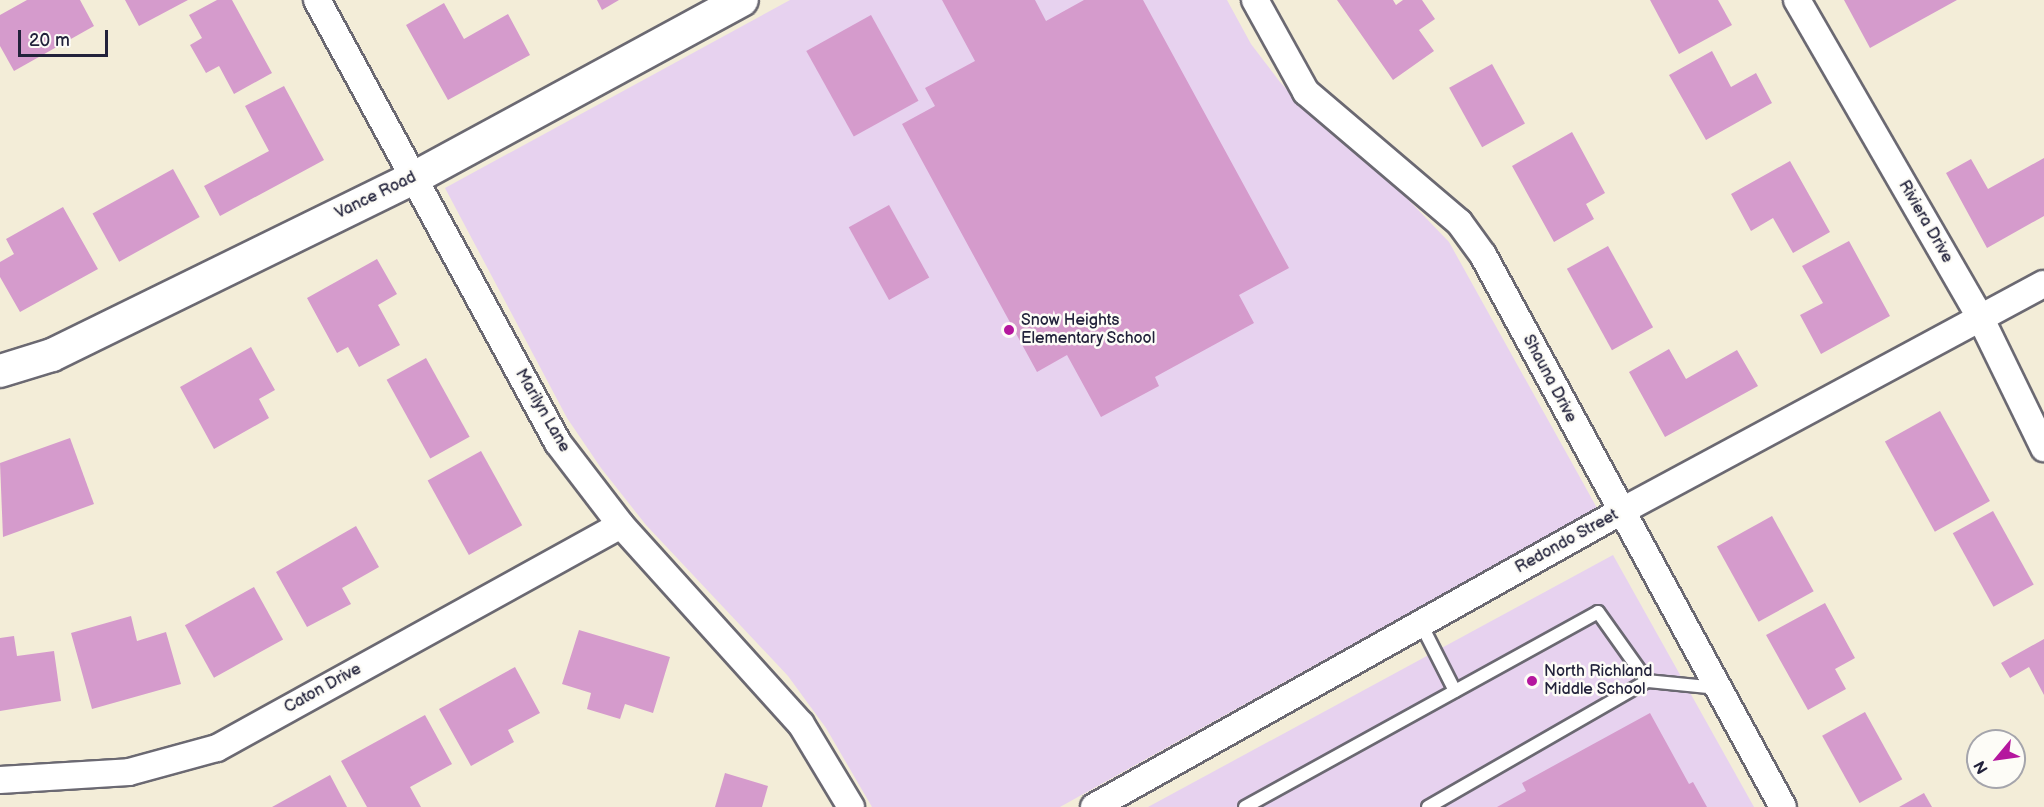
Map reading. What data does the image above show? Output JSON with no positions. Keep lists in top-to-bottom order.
{
  "streets": {
    "street": [
      "Vance Road",
      "Riviera Drive",
      "Shauna Drive",
      "Marilyn Lane",
      "Redondo Street",
      "Caton Drive"
    ]
  },
  "crossings": [
    ["Vance Road", "Marilyn Lane"],
    ["Riviera Drive", "Redondo Street"],
    ["Shauna Drive", "Redondo Street"],
    ["Marilyn Lane", "Caton Drive"]
  ],
  "places": ["Snow Heights Elementary School", "North Richland Middle School"],
  "scale_bar": "20 m",
  "north": "bottom left"
}
